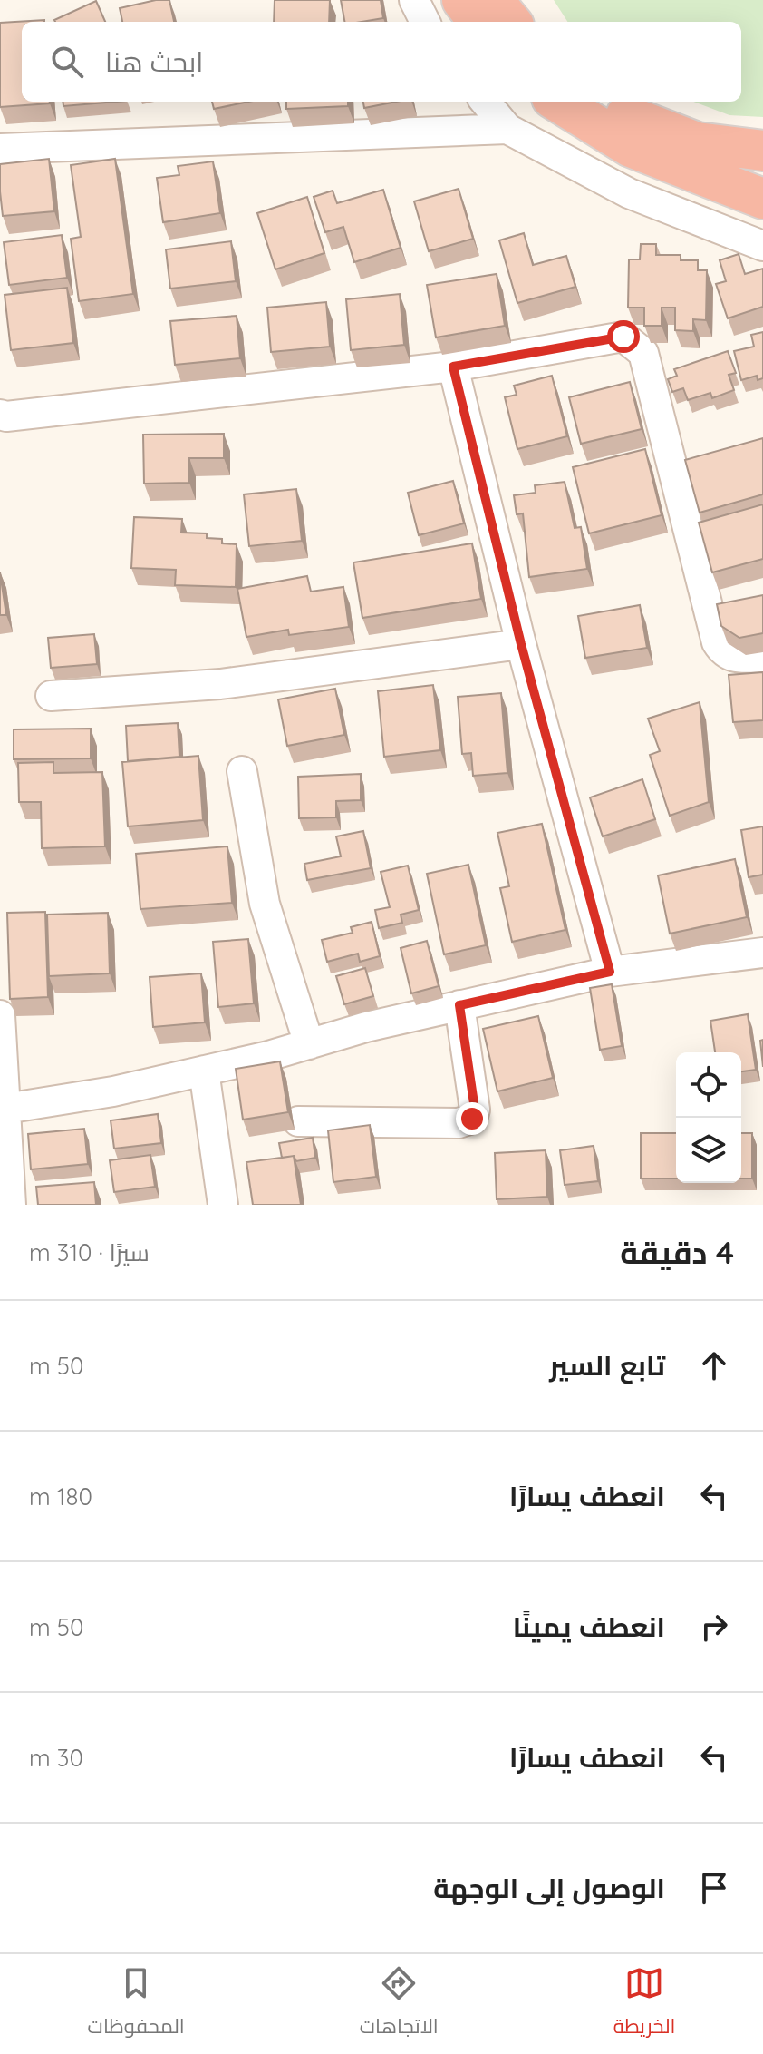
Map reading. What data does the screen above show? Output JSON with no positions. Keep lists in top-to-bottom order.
{
  "page": {
    "search": "ابحث هنا",
    "heading": ["4 دقيقة", "سيرًا · 310 m"],
    "list": [
      ["تابع السير", "50 m"],
      ["انعطف يسارًا", "180 m"],
      ["انعطف يمينًا", "50 m"],
      ["انعطف يسارًا", "30 m"],
      "الوصول إلى الوجهة"
    ],
    "nav": ["الخريطة", "الاتجاهات", "المحفوظات"]
  }
}
